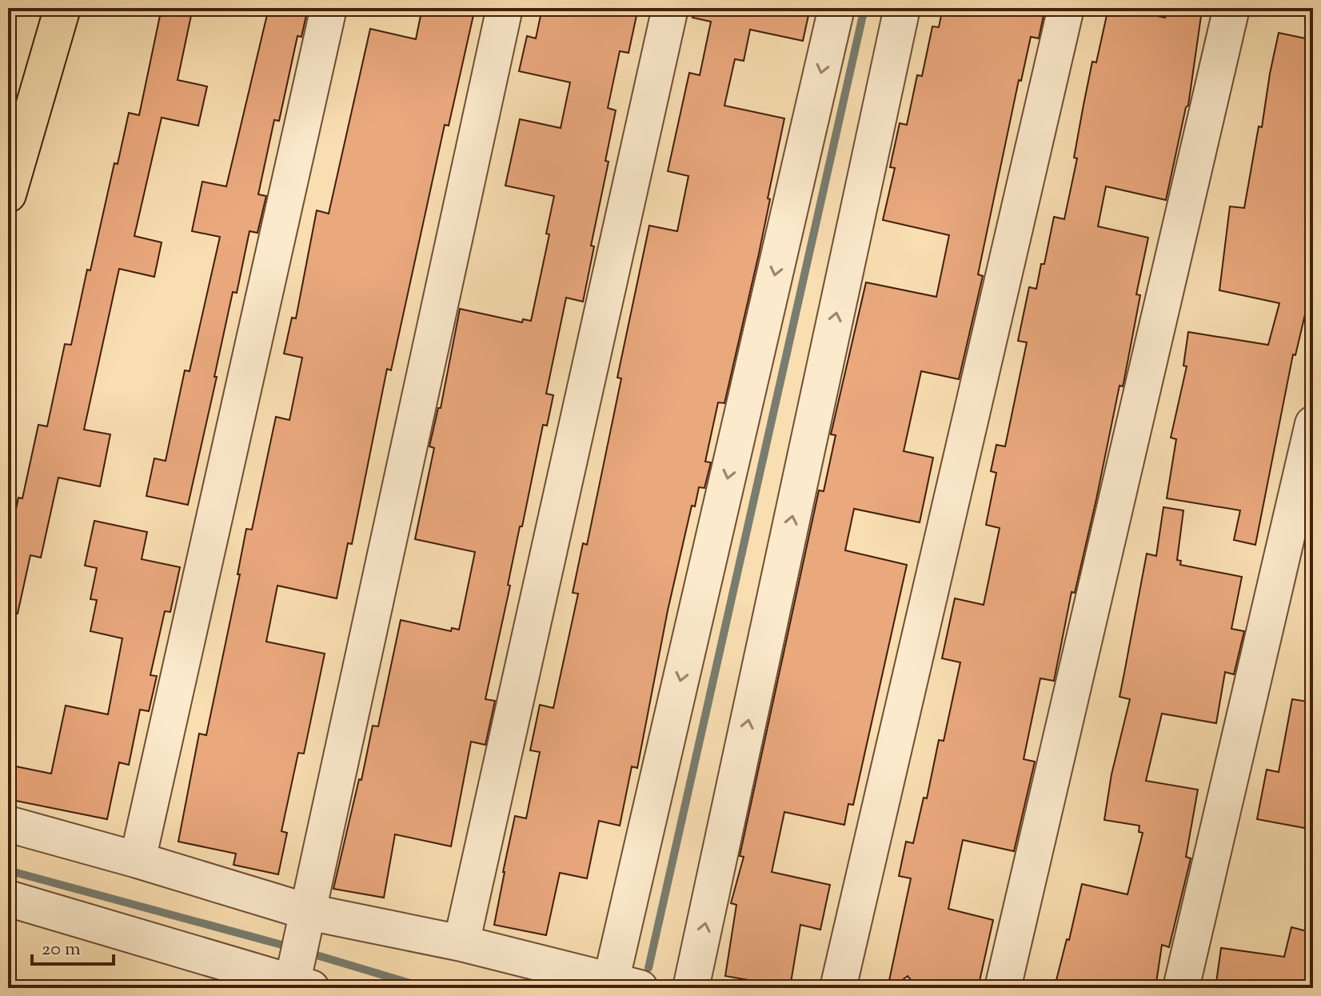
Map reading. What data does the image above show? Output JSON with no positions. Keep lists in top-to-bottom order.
{
  "scale_bar": "20 m"
}
